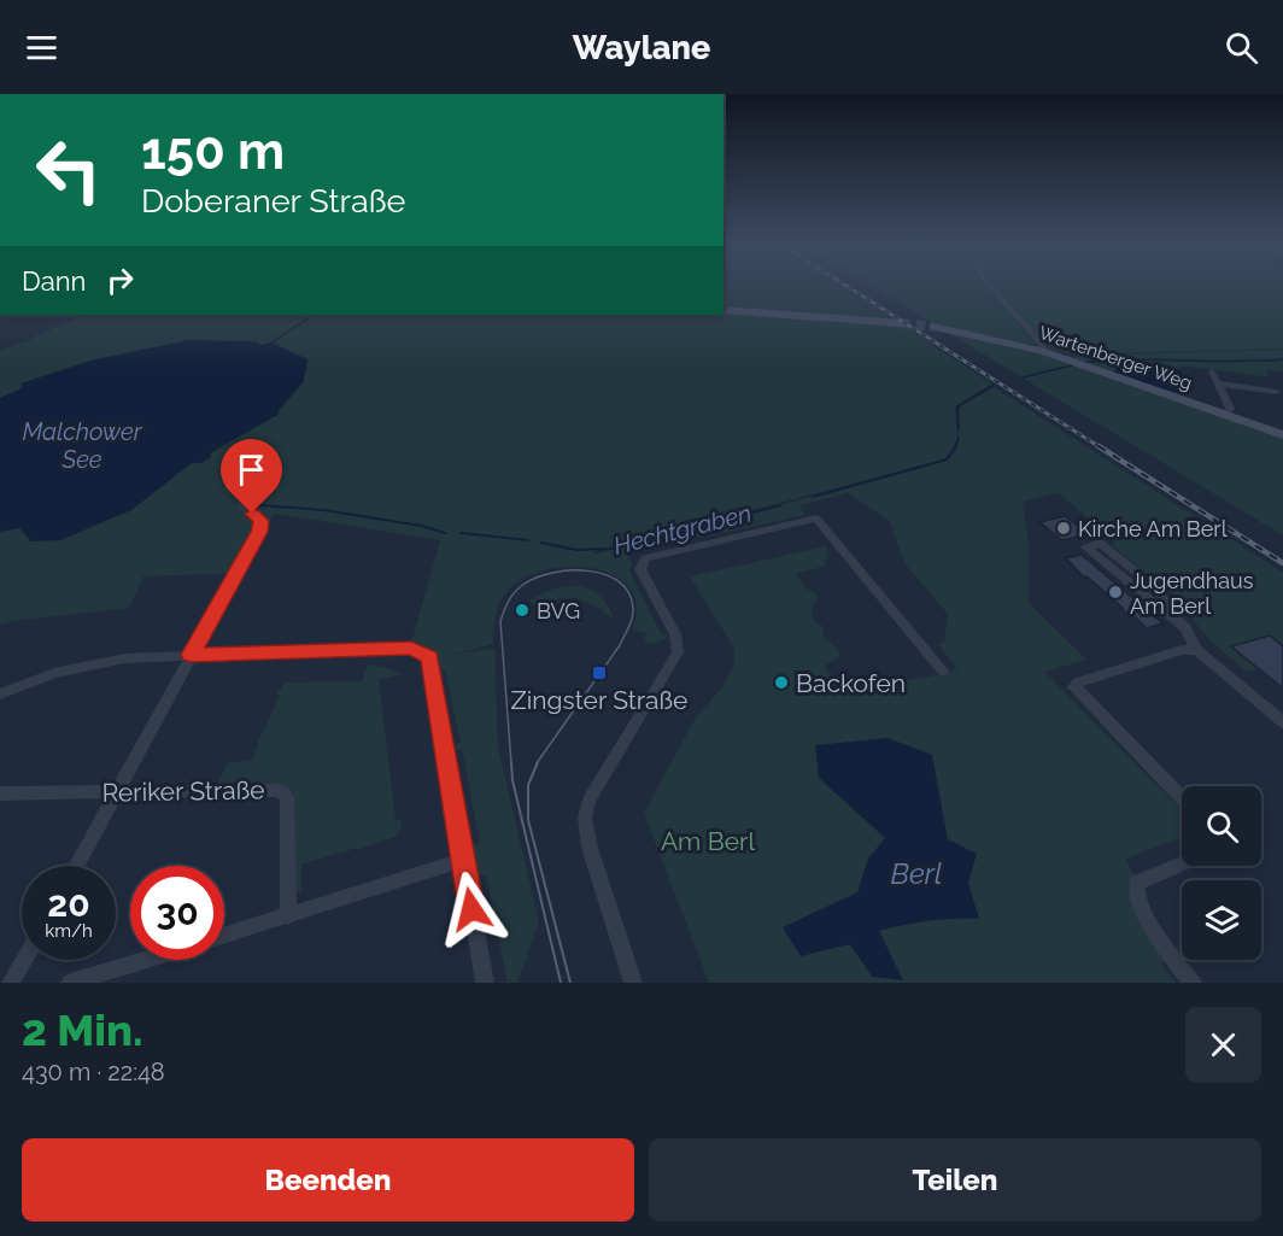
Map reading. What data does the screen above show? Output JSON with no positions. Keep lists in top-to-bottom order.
{
  "streets": {
    "main road": ["Wartenberger Weg"],
    "street": ["Reriker Straße"]
  },
  "water": ["Malchower See", "Hechtgraben", "Berl"],
  "parks": ["Am Berl"],
  "places": {
    "other": [
      "Kirche Am Berl",
      "Jugendhaus Am Berl",
      "BVG",
      "Backofen"
    ],
    "transit": ["Zingster Straße"]
  },
  "page": {
    "header": "Waylane",
    "turn": ["150 m", "Doberaner Straße"],
    "then": "Dann",
    "speed": "20 km/h",
    "limit": "30",
    "heading": ["2 Min.", "430 m · 22:48"],
    "buttons": ["Beenden", "Teilen"]
  }
}
